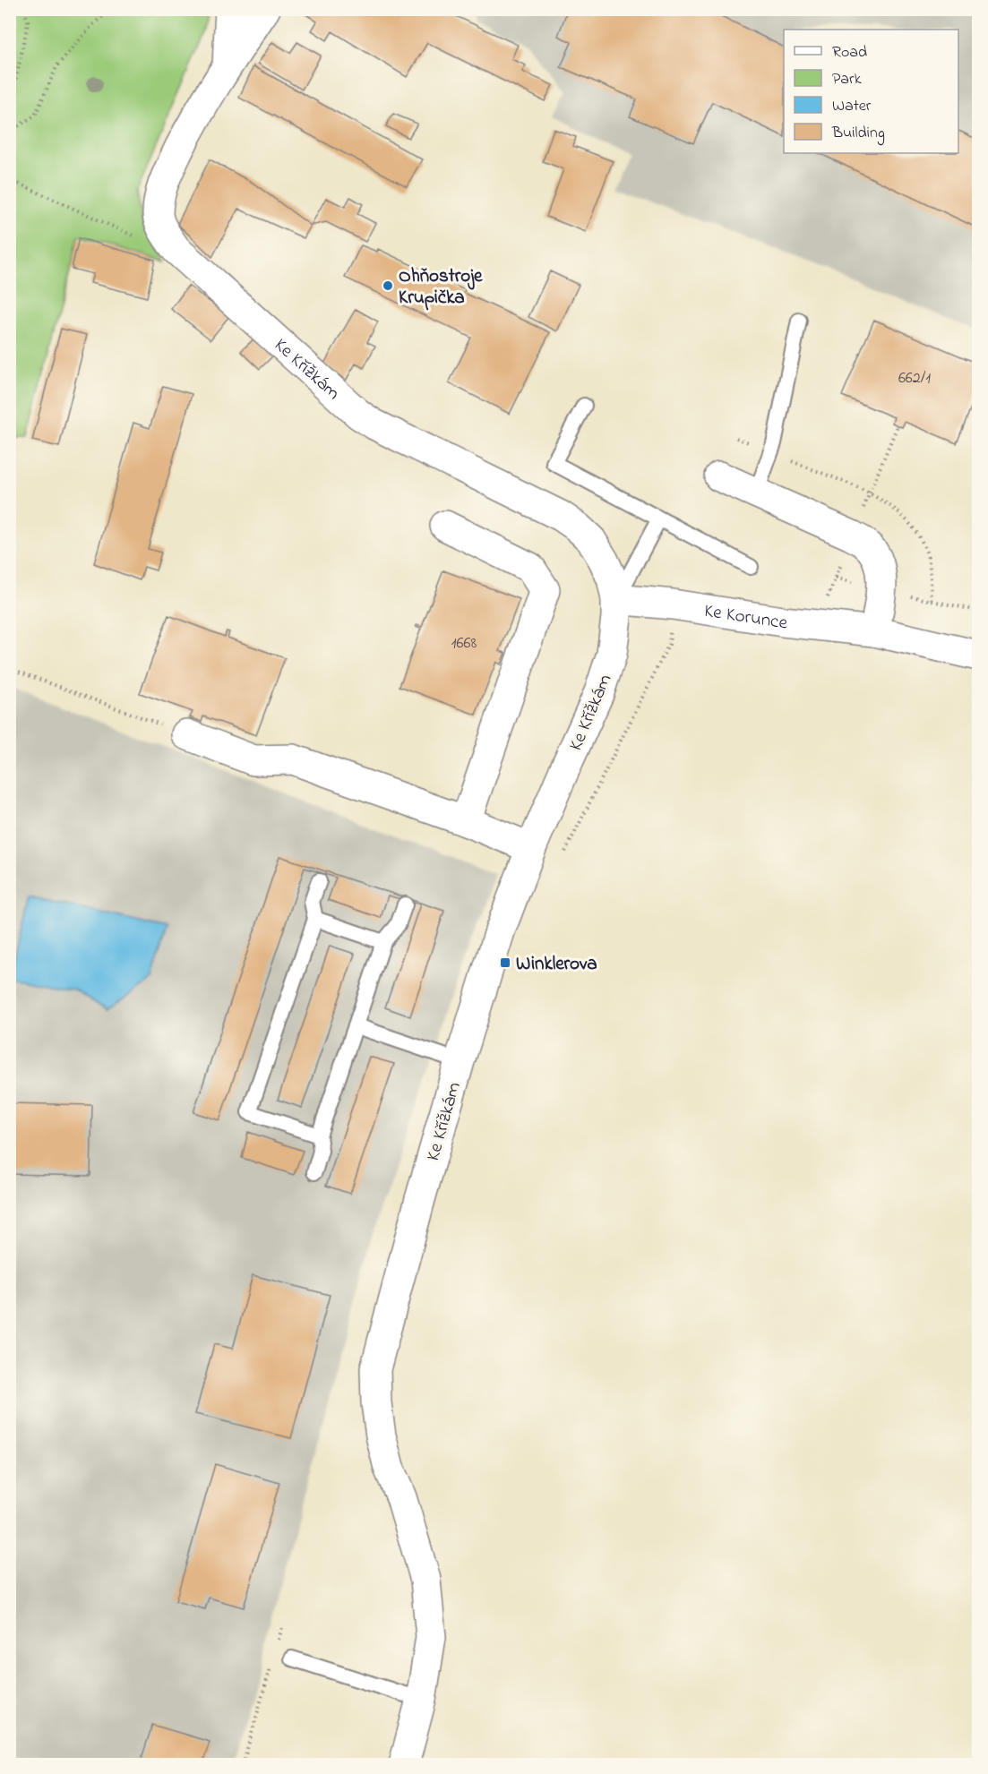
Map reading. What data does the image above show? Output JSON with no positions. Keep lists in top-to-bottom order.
{
  "streets": {
    "street": ["Ke Křížkám", "Ke Korunce"]
  },
  "crossings": [
    ["Ke Křížkám", "Ke Korunce"]
  ],
  "places": {
    "other": ["Ohňostroje Krupička"],
    "transit": ["Winklerova"]
  },
  "house_numbers": ["662/1", "1668"],
  "legend": [
    "Road",
    "Park",
    "Water",
    "Building"
  ]
}
